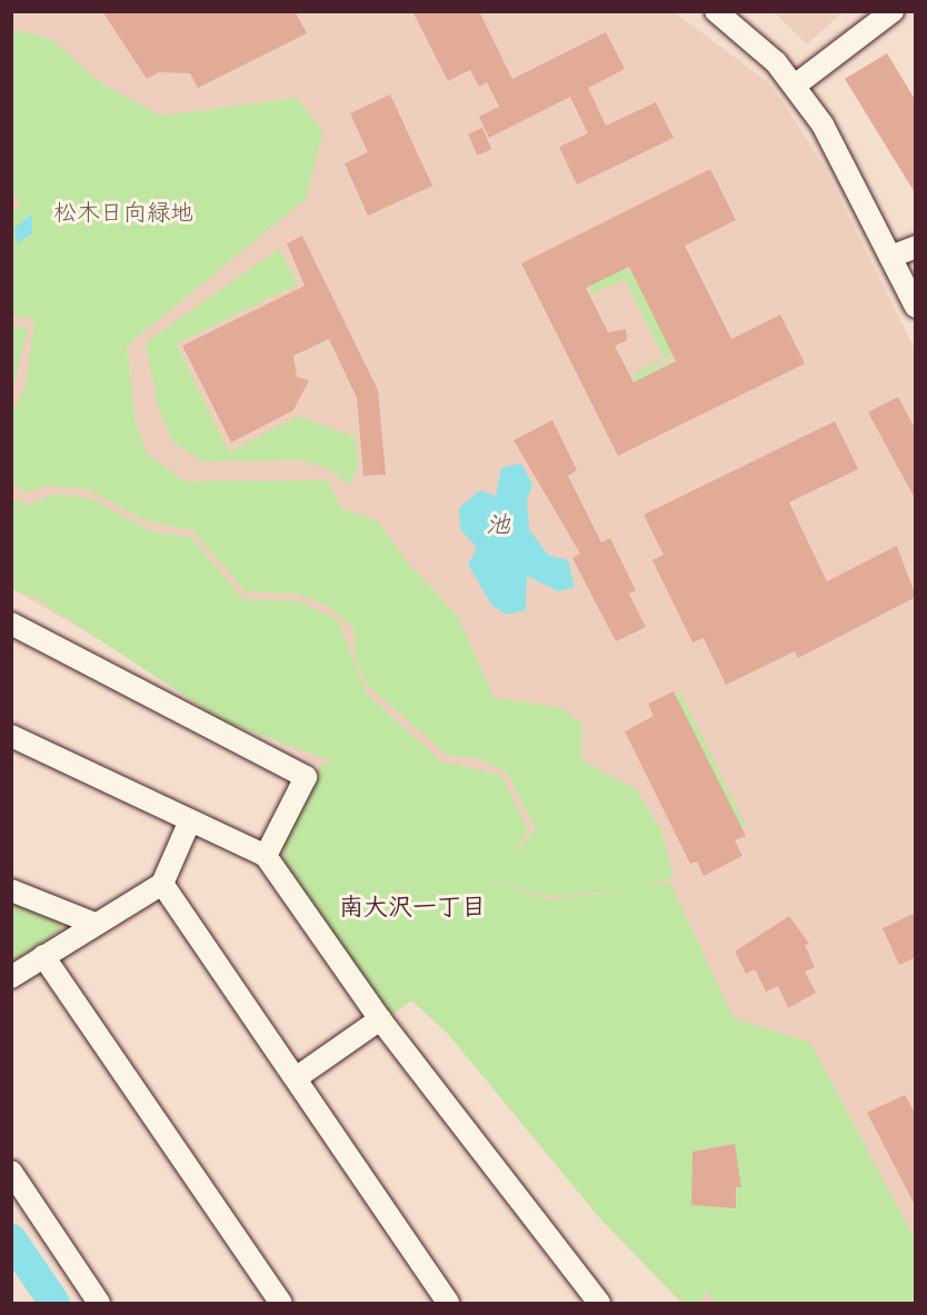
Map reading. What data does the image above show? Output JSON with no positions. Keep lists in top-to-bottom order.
{
  "districts": ["南大沢一丁目"],
  "water": ["池"],
  "parks": ["松木日向緑地"]
}
